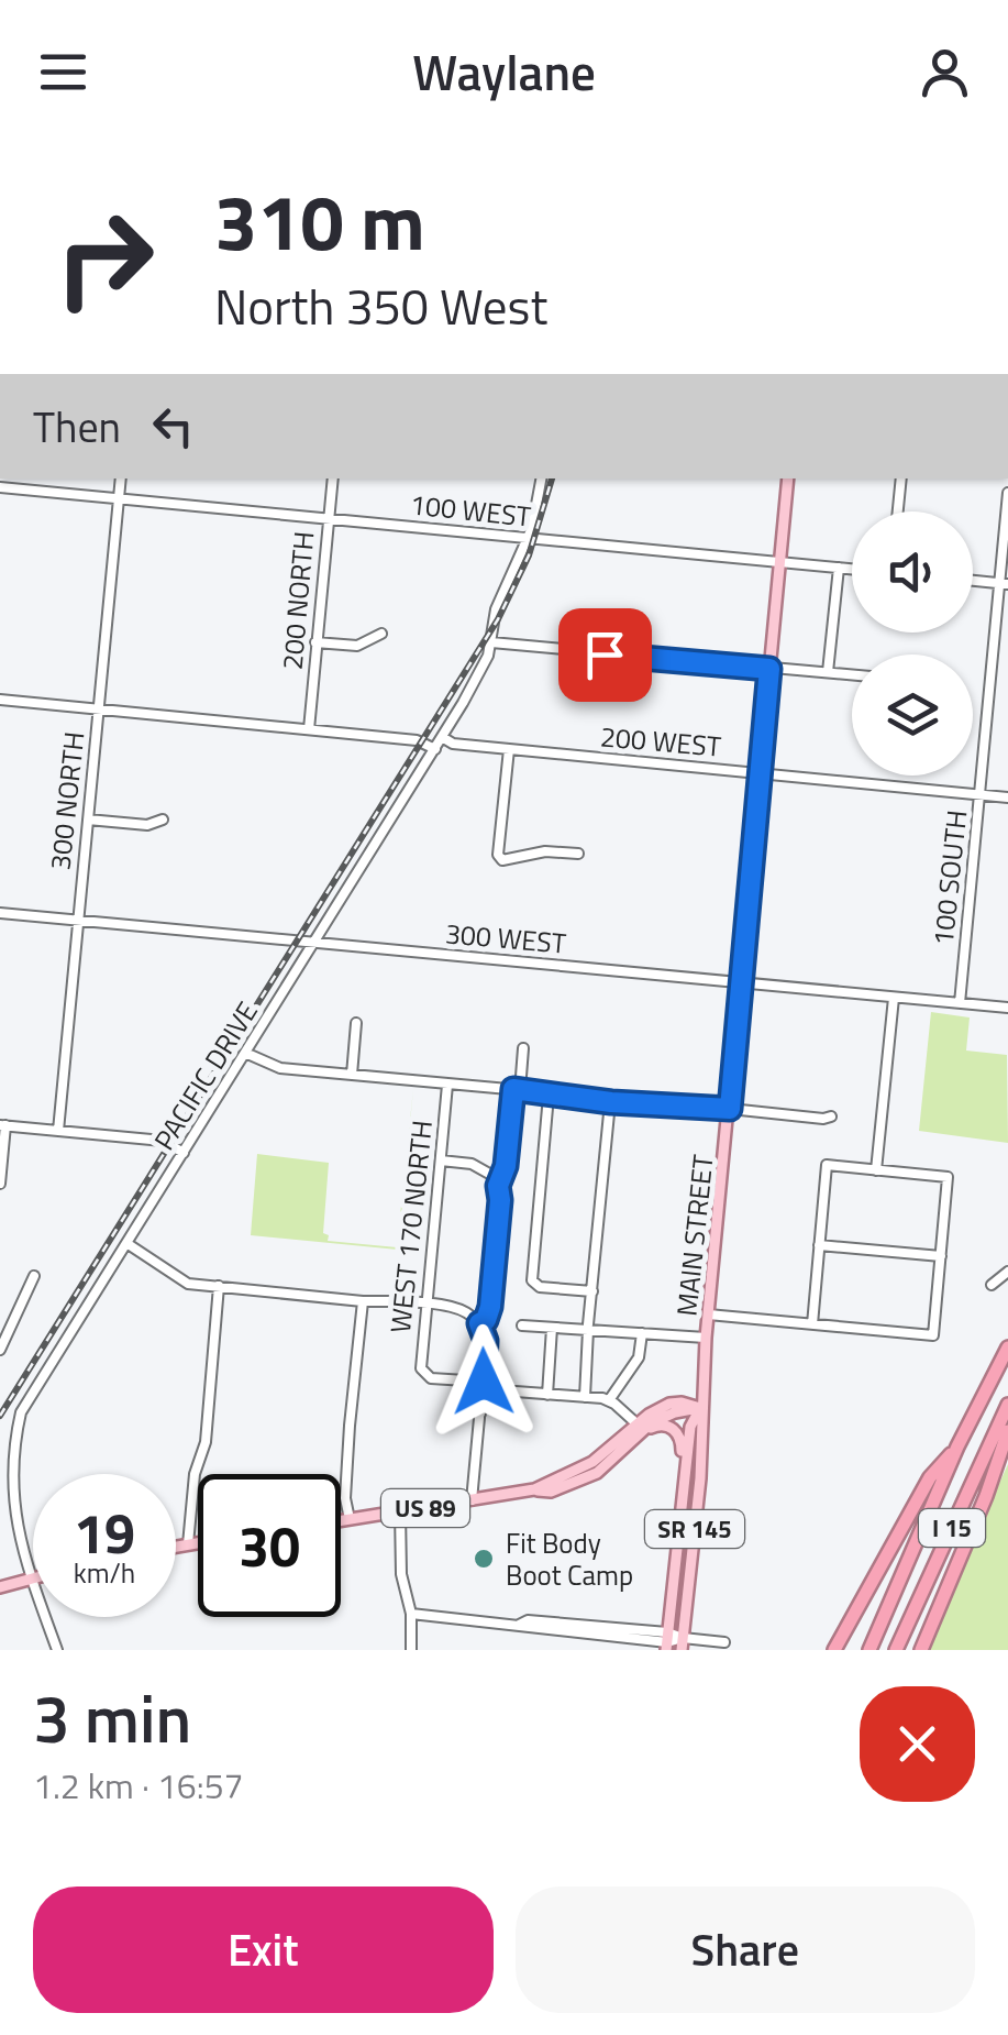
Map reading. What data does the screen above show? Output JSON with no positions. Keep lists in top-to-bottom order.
{
  "streets": {
    "highway": ["I 15"],
    "main road": ["MAIN STREET", "US 89", "SR 145"],
    "street": [
      "100 WEST",
      "200 NORTH",
      "200 WEST",
      "300 NORTH",
      "100 SOUTH",
      "300 WEST",
      "PACIFIC DRIVE",
      "WEST 170 NORTH"
    ]
  },
  "crossings": [
    ["100 WEST", "200 NORTH"],
    ["100 WEST", "300 NORTH"],
    ["100 WEST", "PACIFIC DRIVE"],
    ["100 WEST", "MAIN STREET"],
    ["200 WEST", "100 SOUTH"],
    ["200 WEST", "PACIFIC DRIVE"],
    ["200 WEST", "MAIN STREET"],
    ["300 NORTH", "300 WEST"],
    ["100 SOUTH", "300 WEST"],
    ["300 WEST", "PACIFIC DRIVE"],
    ["300 WEST", "MAIN STREET"],
    ["MAIN STREET", "US 89"]
  ],
  "places": ["Fit Body Boot Camp"],
  "page": {
    "header": "Waylane",
    "turn": ["310 m", "North 350 West"],
    "then": "Then",
    "speed": "19 km/h",
    "limit": "30",
    "heading": ["3 min", "1.2 km · 16:57"],
    "buttons": ["Exit", "Share"]
  }
}
